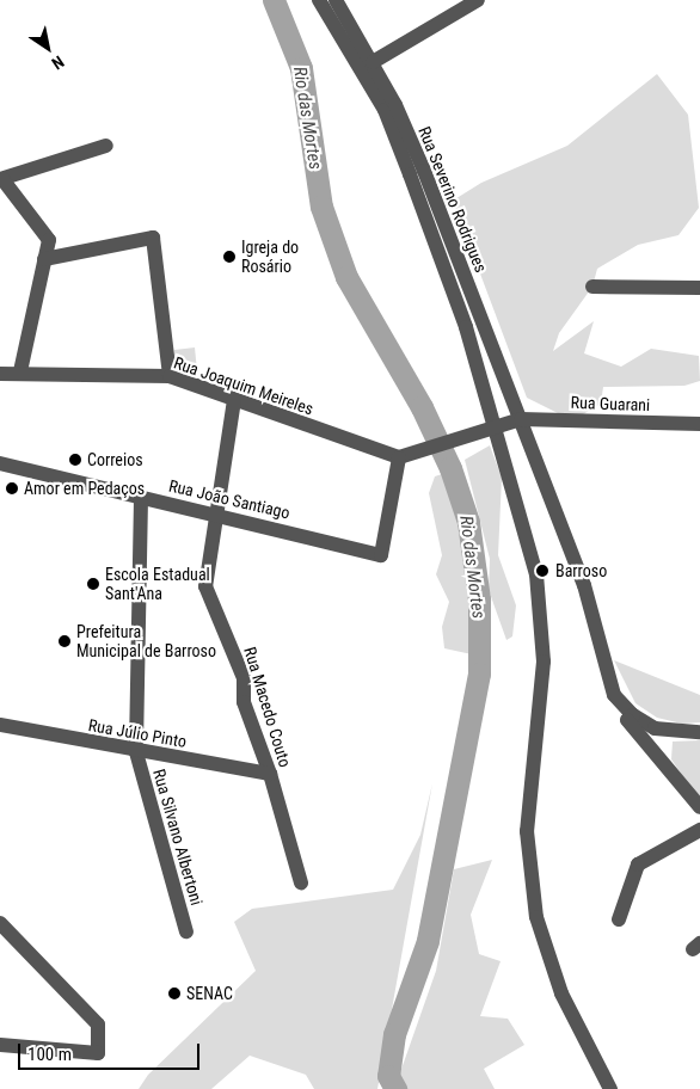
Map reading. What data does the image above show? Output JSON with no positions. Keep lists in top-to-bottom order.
{
  "streets": {
    "street": [
      "Rua Severino Rodrigues",
      "Rua Joaquim Meireles",
      "Rua Guarani",
      "Rua João Santiago",
      "Rua Macedo Couto",
      "Rua Júlio Pinto",
      "Rua Silvano Albertoni"
    ]
  },
  "crossings": [
    ["Rua Severino Rodrigues", "Rua Guarani"],
    ["Rua Joaquim Meireles", "Rua João Santiago"],
    ["Rua Joaquim Meireles", "Rua Macedo Couto"],
    ["Rua João Santiago", "Rua Macedo Couto"],
    ["Rua João Santiago", "Rua Silvano Albertoni"],
    ["Rua Macedo Couto", "Rua Júlio Pinto"],
    ["Rua Júlio Pinto", "Rua Silvano Albertoni"]
  ],
  "water": ["Rio das Mortes"],
  "places": [
    "Igreja do Rosário",
    "Correios",
    "Amor em Pedaços",
    "Barroso",
    "Escola Estadual Sant'Ana",
    "Prefeitura Municipal de Barroso",
    "SENAC"
  ],
  "scale_bar": "100 m",
  "north": "bottom right"
}
